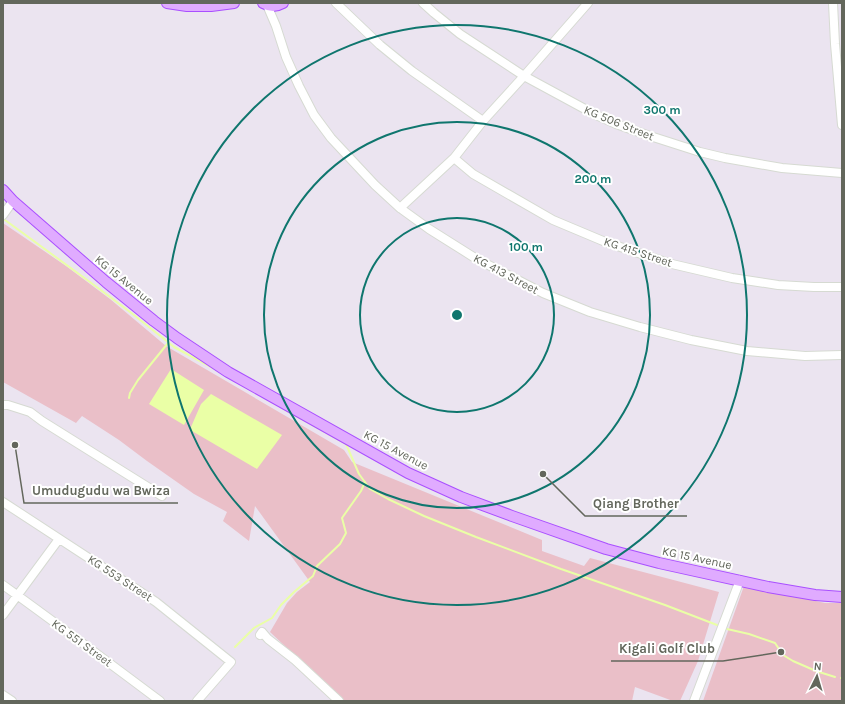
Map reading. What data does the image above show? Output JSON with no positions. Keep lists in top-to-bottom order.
{
  "streets": {
    "main road": ["KG 15 Avenue"],
    "street": [
      "KG 506 Street",
      "KG 415 Street",
      "KG 413 Street",
      "KG 553 Street",
      "KG 551 Street"
    ]
  },
  "places": ["Umudugudu wa Bwiza", "Qiang Brother", "Kigali Golf Club"],
  "north": "top",
  "rings": ["300 m", "200 m", "100 m"]
}
